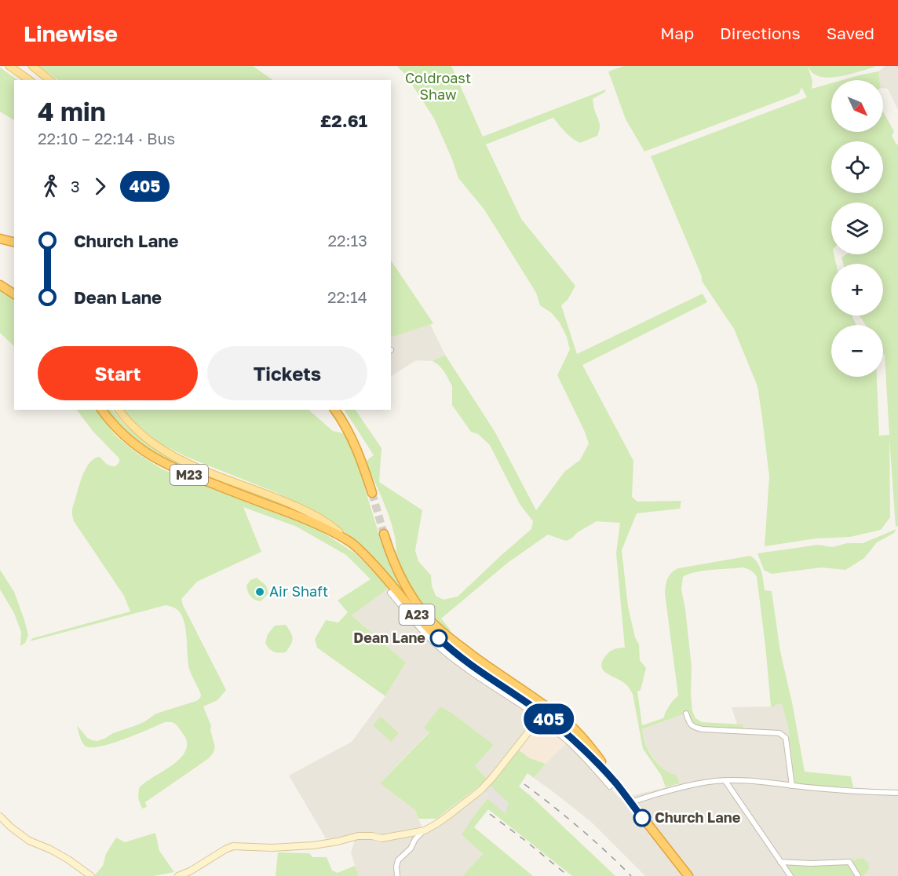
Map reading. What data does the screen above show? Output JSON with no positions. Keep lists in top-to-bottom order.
{
  "streets": {
    "highway": ["M23", "A23"]
  },
  "crossings": [
    ["M23", "A23"]
  ],
  "parks": ["Coldroast Shaw"],
  "places": ["Air Shaft", "Dean Lane", "Church Lane"],
  "lines": ["bus line 405"],
  "north": "bottom right",
  "page": {
    "header": "Linewise",
    "nav": ["Map", "Directions", "Saved"],
    "on_map": "405",
    "map_buttons": ["+", "−"],
    "heading": ["4 min", "22:10 – 22:14 · Bus", "£2.61"],
    "legs": ["3", "405"],
    "list": [
      {
        "name": "Church Lane",
        "value": "22:13"
      },
      {
        "name": "Dean Lane",
        "value": "22:14"
      }
    ],
    "buttons": ["Start", "Tickets"]
  }
}
